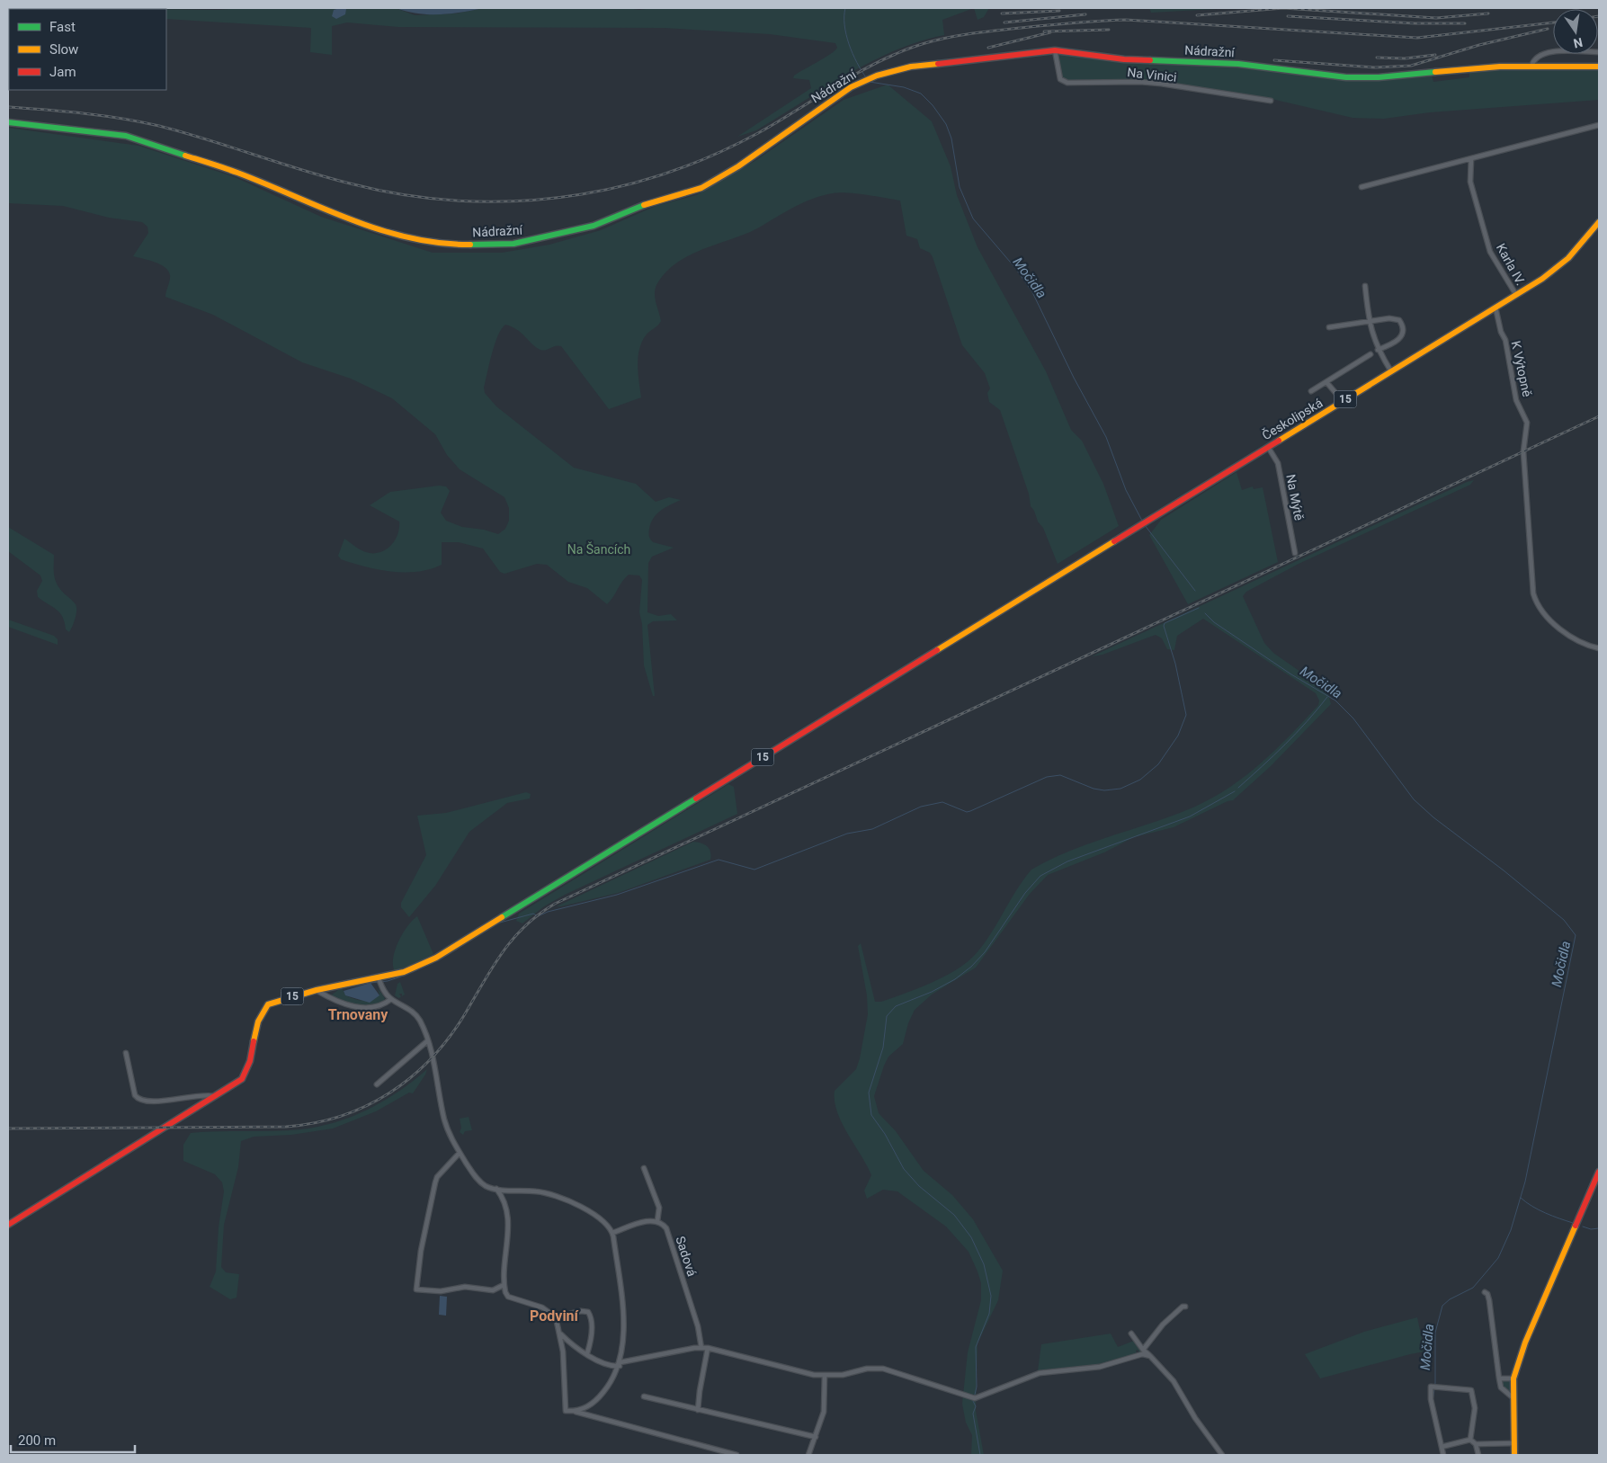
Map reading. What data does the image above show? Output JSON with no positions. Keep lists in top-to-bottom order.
{
  "streets": {
    "main road": ["Nádražní", "15", "Českolipská"],
    "street": [
      "Na Vinici",
      "Karla IV.",
      "K Výtopně",
      "Na Mýtě",
      "Sadová"
    ]
  },
  "crossings": [
    ["Nádražní", "Na Vinici"],
    ["Karla IV.", "Českolipská"],
    ["K Výtopně", "Českolipská"],
    ["15", "Českolipská"],
    ["Českolipská", "Na Mýtě"]
  ],
  "districts": ["Trnovany", "Podviní"],
  "water": ["Močidla"],
  "parks": ["Na Šancích"],
  "legend": ["Fast", "Slow", "Jam"],
  "scale_bar": "200 m",
  "north": "bottom"
}
